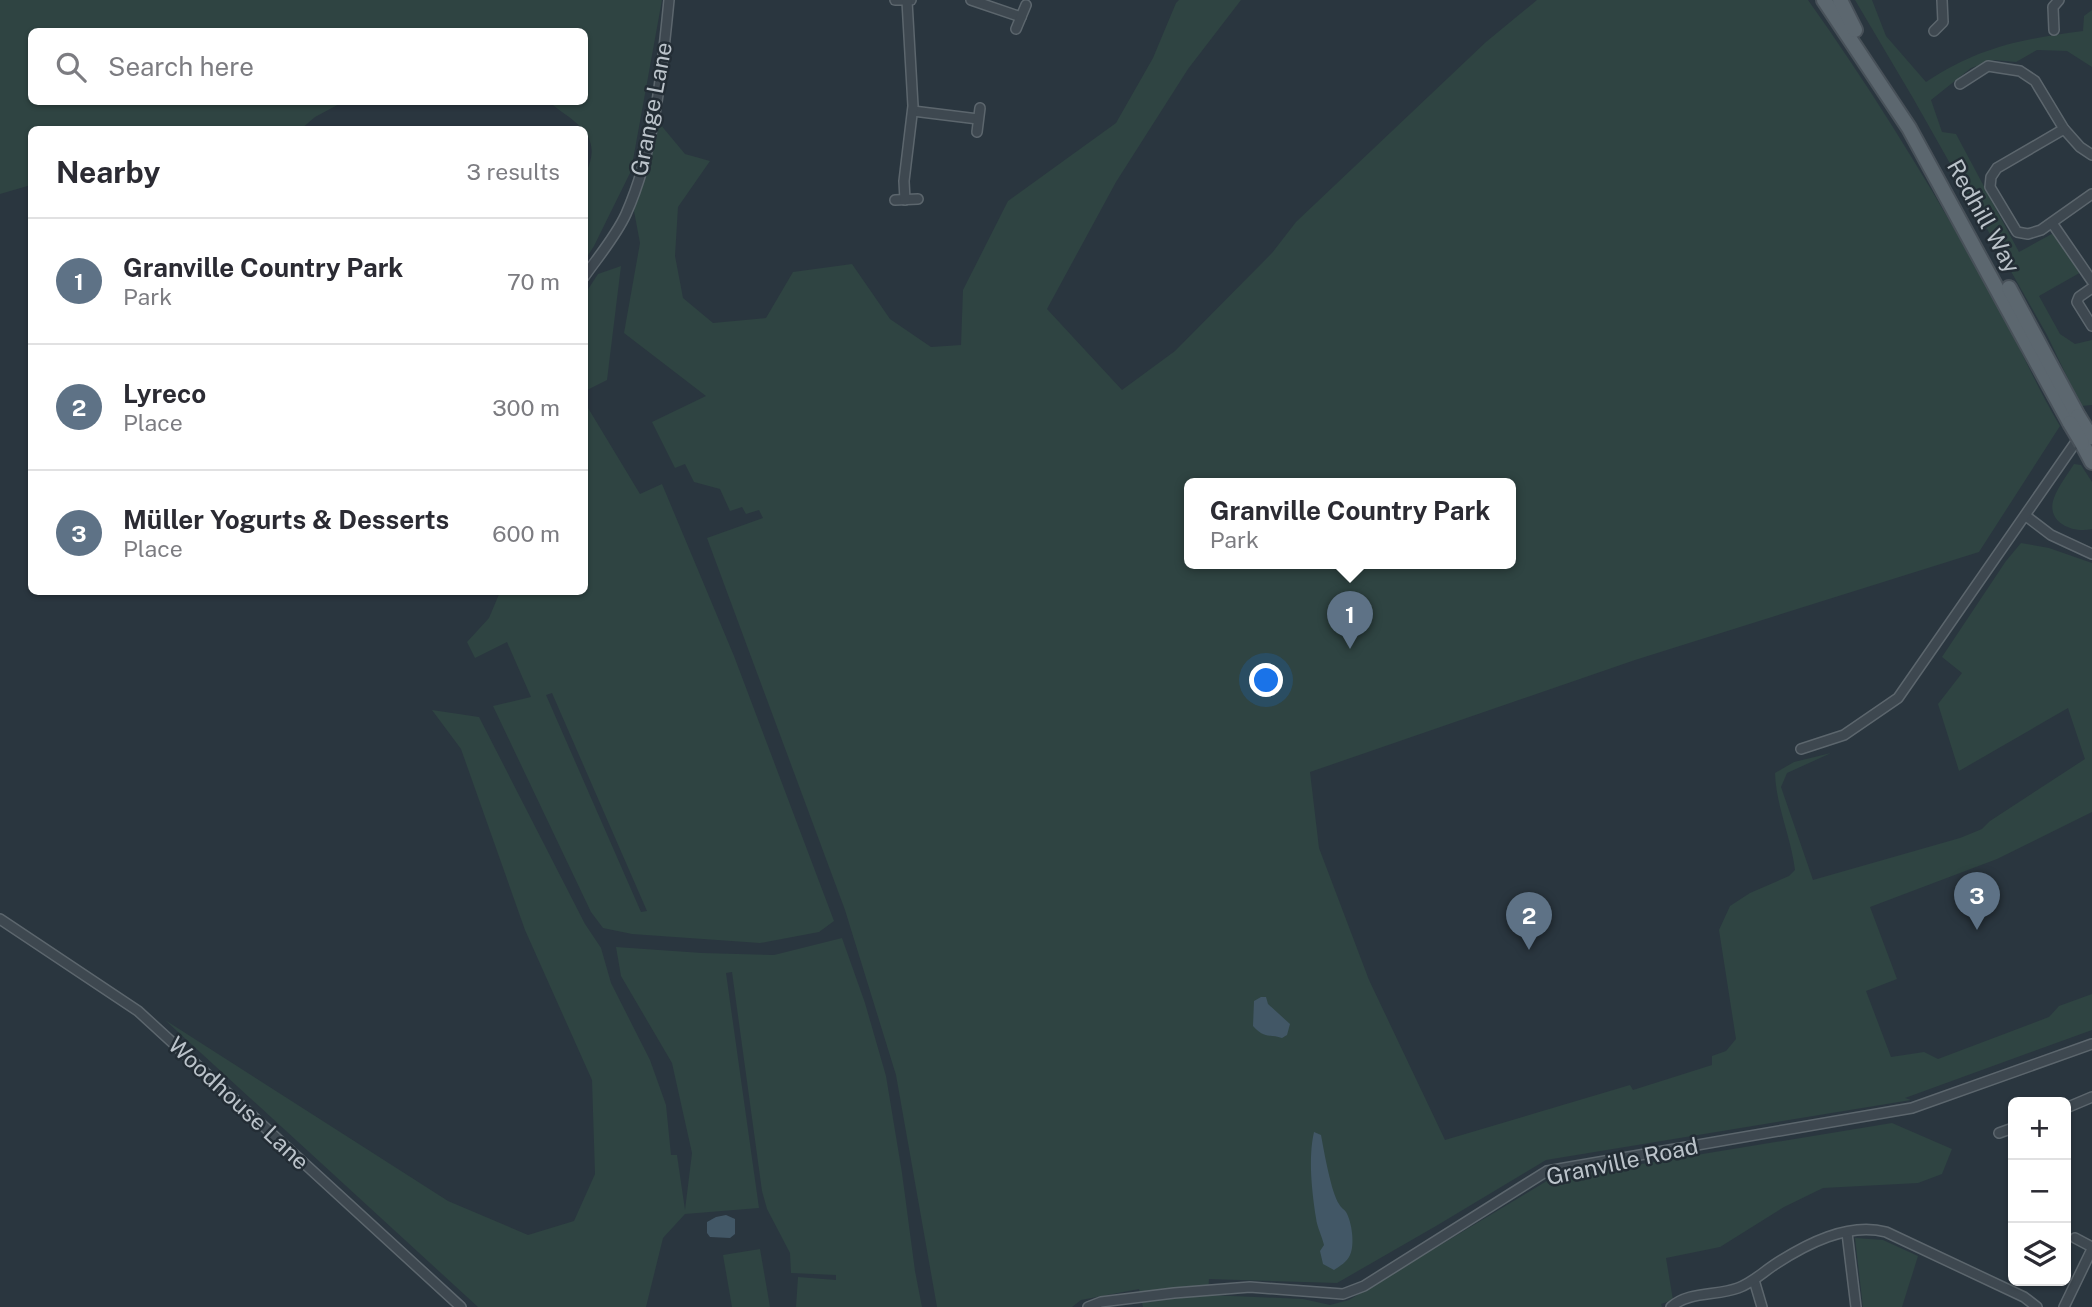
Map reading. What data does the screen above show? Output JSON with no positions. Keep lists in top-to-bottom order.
{
  "streets": {
    "main road": ["Redhill Way"],
    "street": ["Grange Lane", "Woodhouse Lane", "Granville Road"]
  },
  "page": {
    "search": "Search here",
    "heading": ["Nearby", "3 results"],
    "list": [
      {
        "mark": "1",
        "name": "Granville Country Park",
        "note": "Park",
        "value": "70 m"
      },
      {
        "mark": "2",
        "name": "Lyreco",
        "note": "Place",
        "value": "300 m"
      },
      {
        "mark": "3",
        "name": "Müller Yogurts & Desserts",
        "note": "Place",
        "value": "600 m"
      }
    ],
    "popup": ["Granville Country Park", "Park"],
    "pins": ["1", "3", "2"],
    "map_buttons": ["+", "−"]
  }
}
